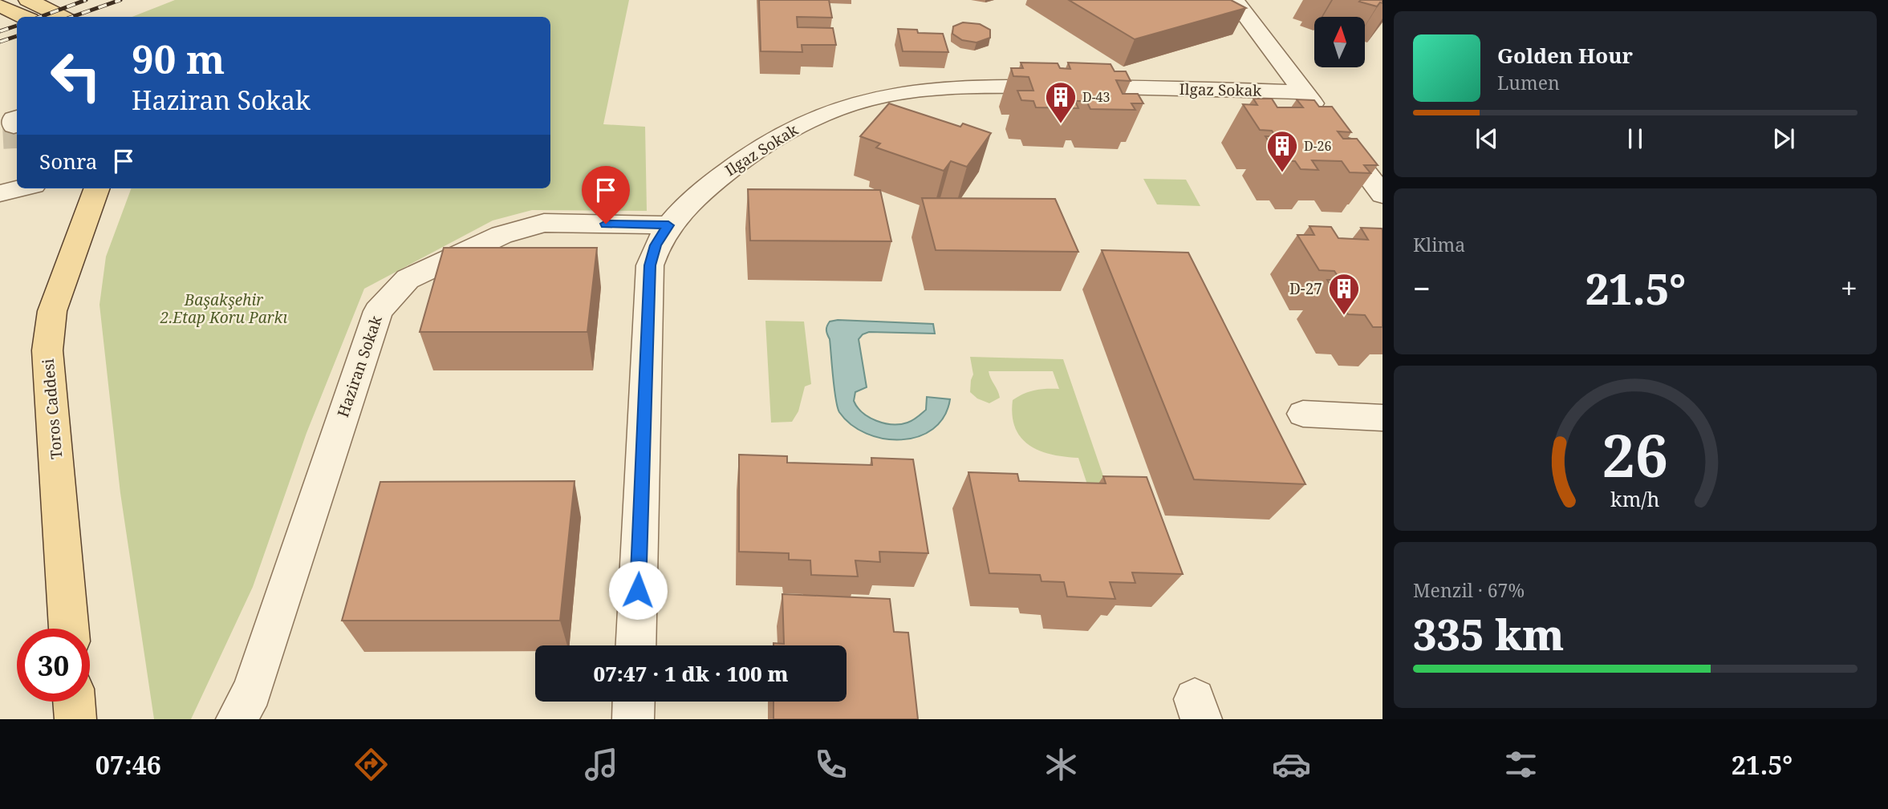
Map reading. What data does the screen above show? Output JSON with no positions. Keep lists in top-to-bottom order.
{
  "streets": {
    "main road": ["Toros Caddesi"],
    "street": ["Ilgaz Sokak", "Haziran Sokak"]
  },
  "crossings": [
    ["Ilgaz Sokak", "Haziran Sokak"]
  ],
  "parks": ["Başakşehir 2.Etap Koru Parkı"],
  "places": {
    "building": ["D-43", "D-26", "D-27"]
  },
  "north": "top",
  "page": {
    "turn": ["90 m", "Haziran Sokak"],
    "song": ["Golden Hour", "Lumen"],
    "then": "Sonra",
    "tile": [
      "Klima",
      ["Menzil · 67%", "335 km"]
    ],
    "heat": ["−", "21.5°", "+"],
    "limit": "30",
    "trip": "07:47 · 1 dk · 100 m",
    "tabs": ["07:46", "21.5°"],
    "gauge": ["26", "km/h"]
  }
}
